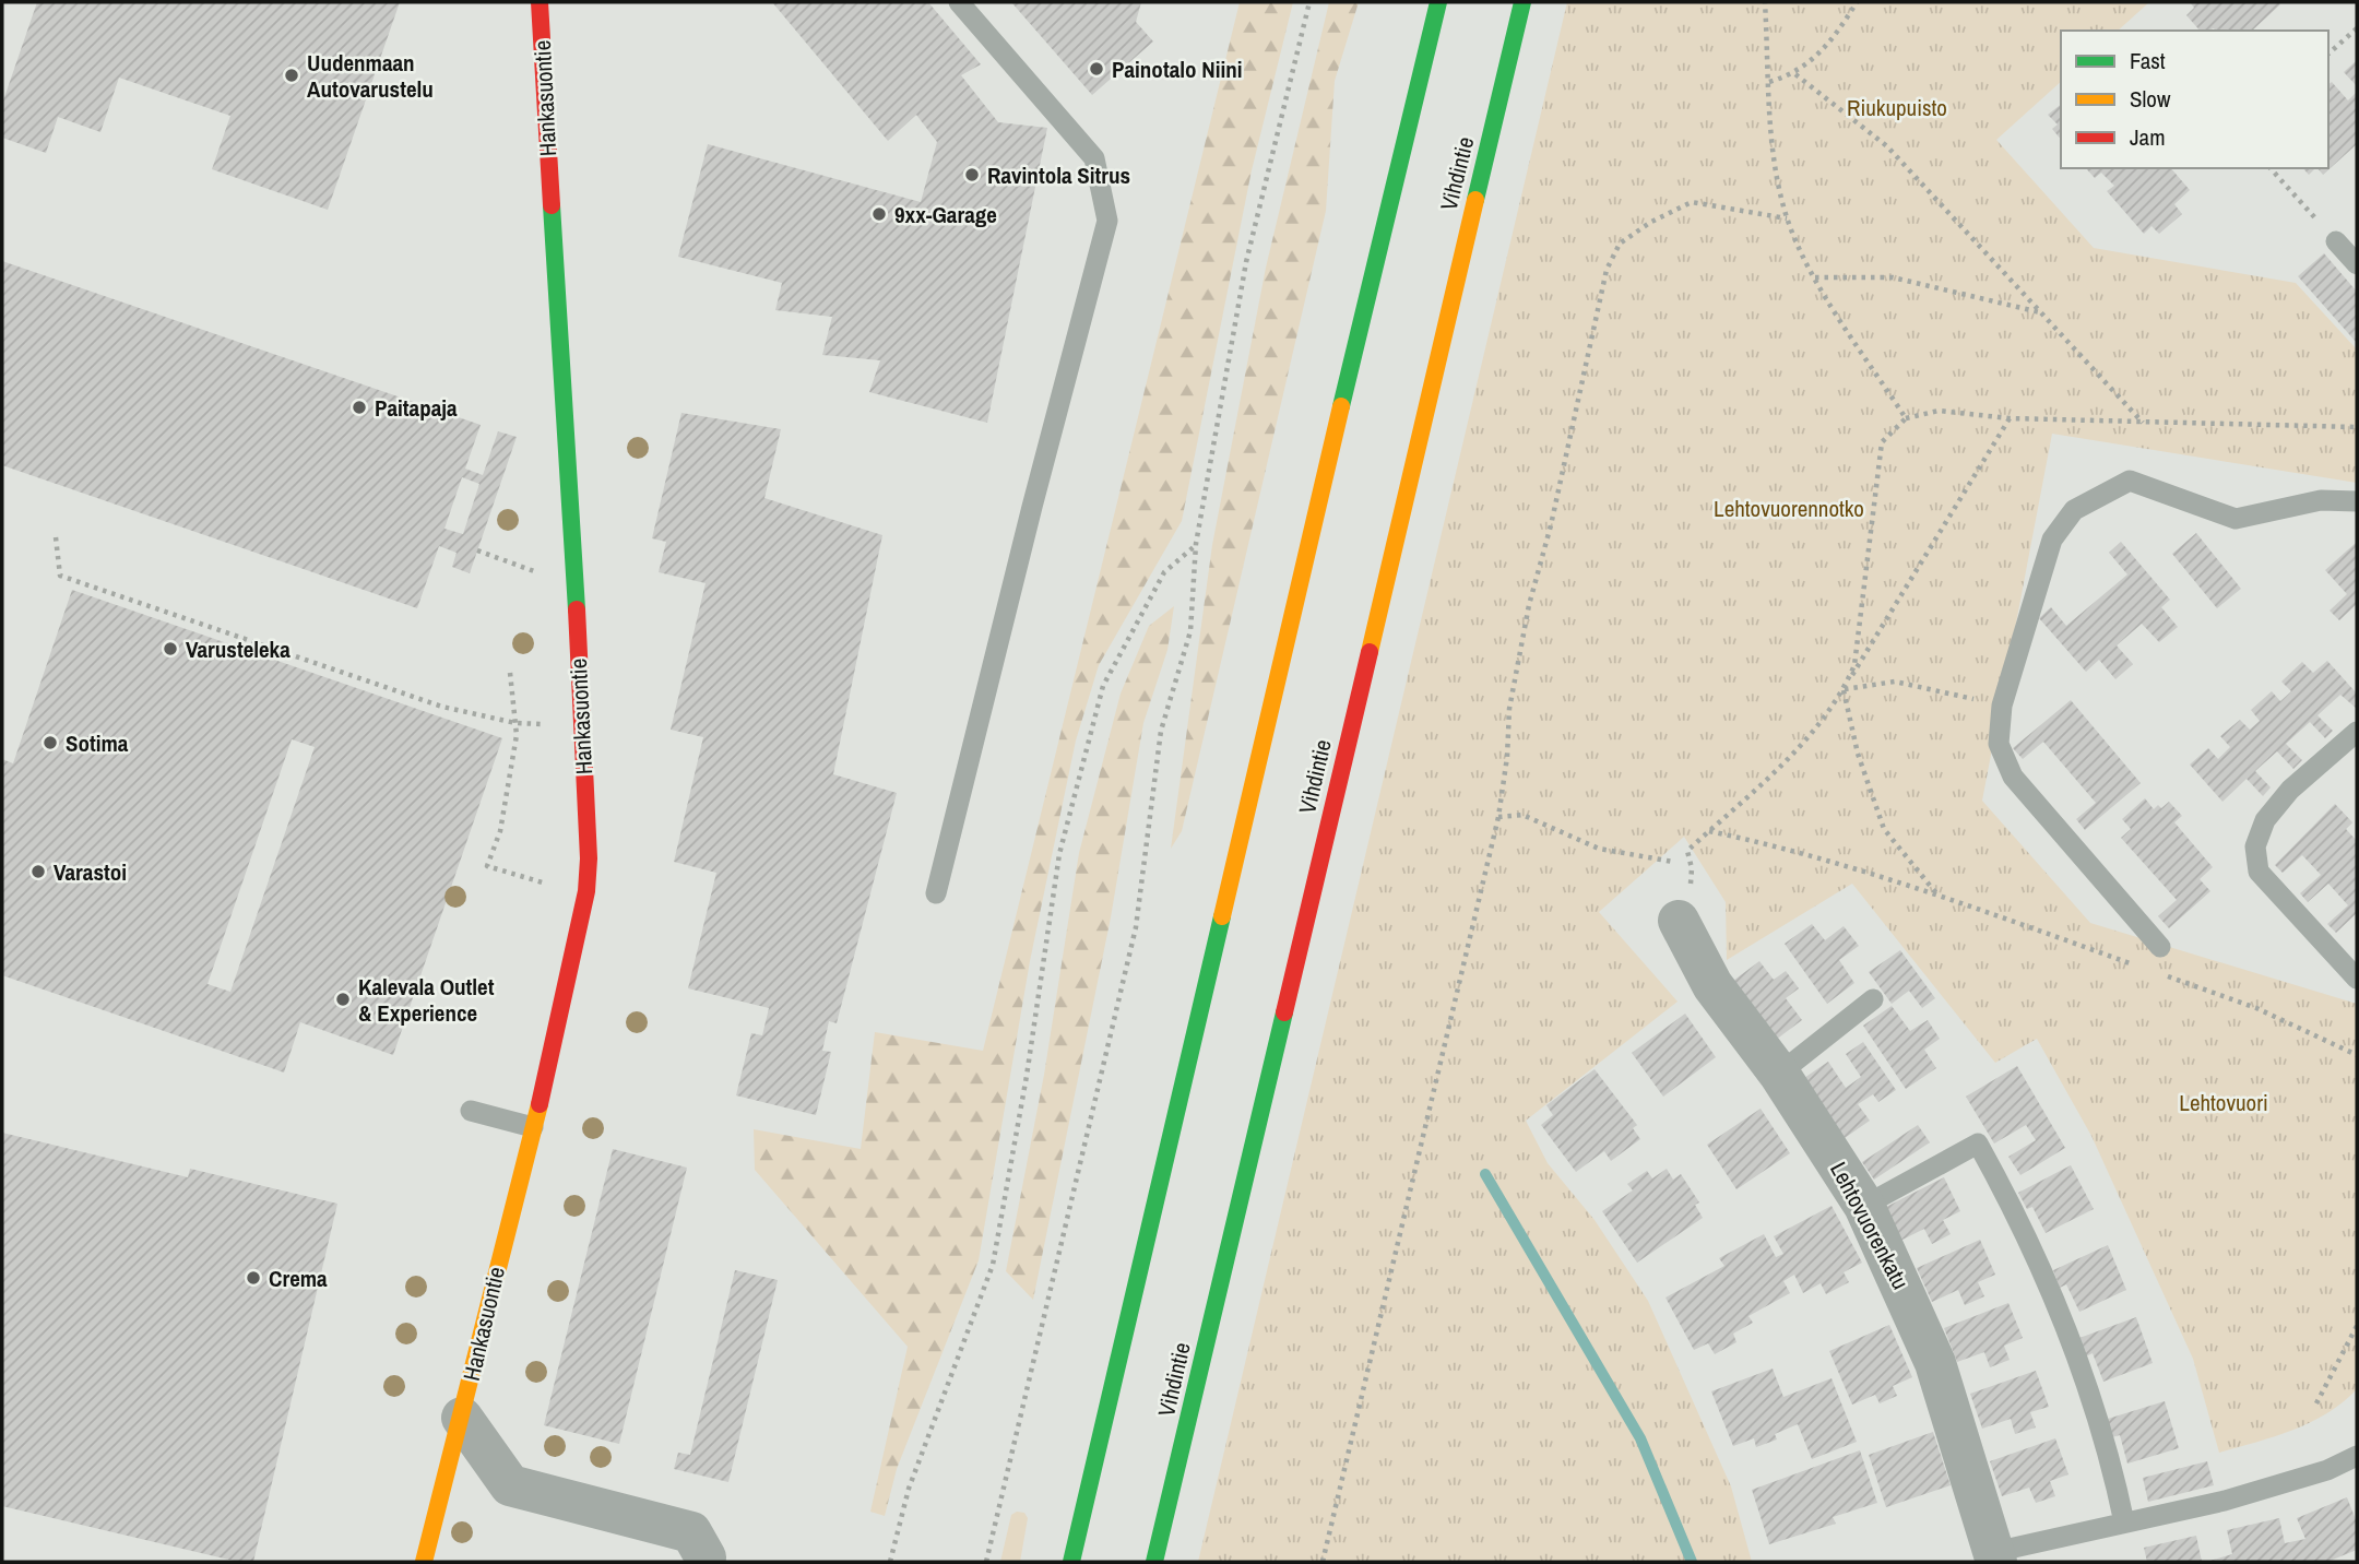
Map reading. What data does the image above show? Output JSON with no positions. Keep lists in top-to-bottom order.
{
  "streets": {
    "main road": ["Hankasuontie", "Vihdintie"],
    "street": ["Lehtovuorenkatu"]
  },
  "parks": ["Riukupuisto", "Lehtovuorennotko", "Lehtovuori"],
  "places": [
    "Painotalo Niini",
    "Uudenmaan Autovarustelu",
    "Ravintola Sitrus",
    "9xx-Garage",
    "Paitapaja",
    "Varusteleka",
    "Sotima",
    "Varastoi",
    "Kalevala Outlet & Experience",
    "Crema"
  ],
  "legend": ["Fast", "Slow", "Jam"]
}
